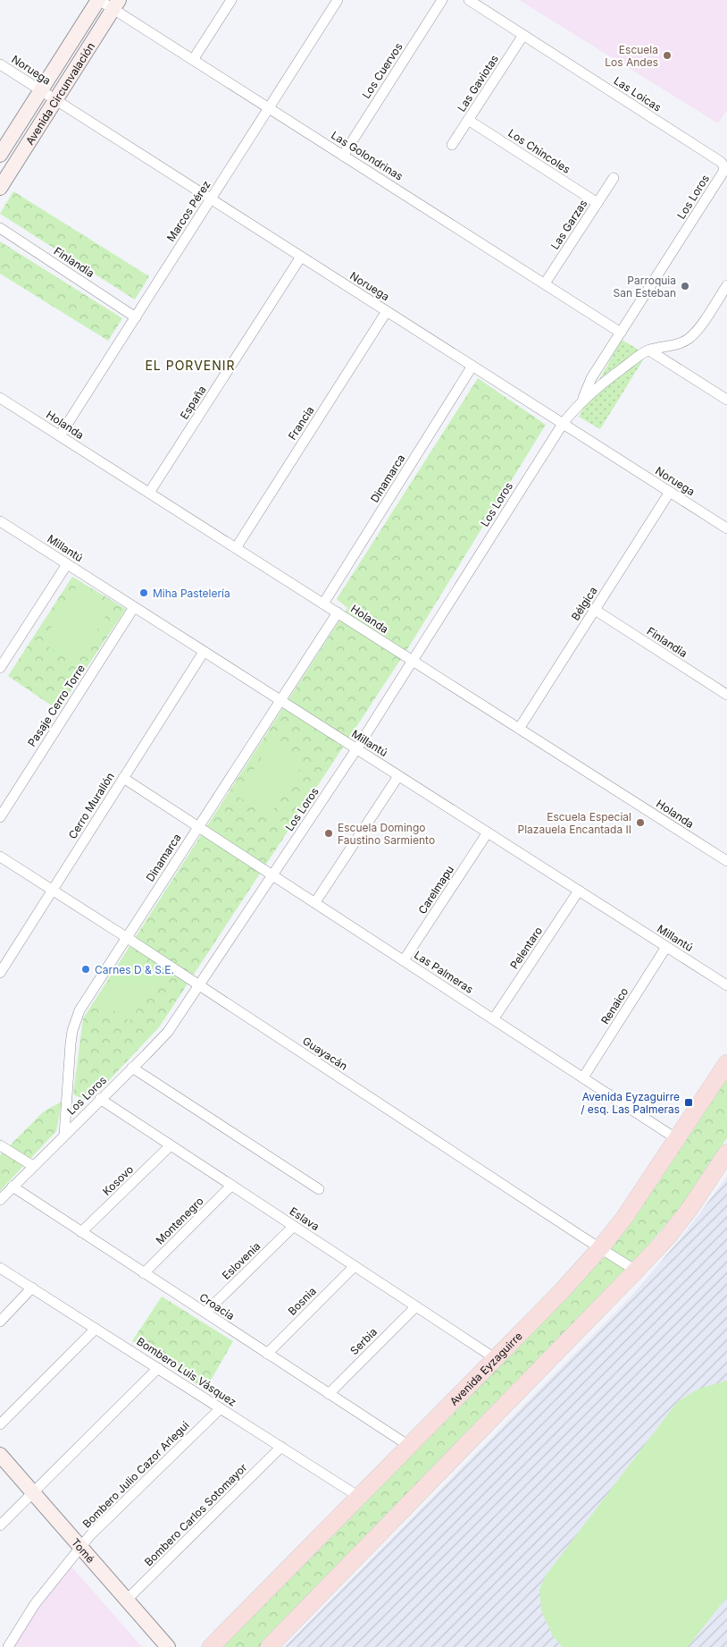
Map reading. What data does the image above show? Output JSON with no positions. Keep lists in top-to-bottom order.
{
  "streets": {
    "main road": ["Avenida Eyzaguirre"],
    "street": [
      "Noruega",
      "Los Cuervos",
      "Las Gaviotas",
      "Avenida Circunvalación",
      "Las Loicas",
      "Los Chincoles",
      "Las Golondrinas",
      "Los Loros",
      "Marcos Pérez",
      "Las Garzas",
      "Finlandia",
      "España",
      "Francia",
      "Holanda",
      "Dinamarca",
      "Millantú",
      "Bélgica",
      "Pasaje Cerro Torre",
      "Cerro Murallón",
      "Carelmapu",
      "Pelentaro",
      "Las Palmeras",
      "Renaico",
      "Guayacán",
      "Kosovo",
      "Eslava",
      "Montenegro",
      "Eslovenia",
      "Bosnia",
      "Croacia",
      "Serbia",
      "Bombero Luis Vásquez",
      "Bombero Julio Cazor Arlegui",
      "Bombero Carlos Sotomayor",
      "Tomé"
    ]
  },
  "crossings": [
    ["Noruega", "Avenida Circunvalación"],
    ["Noruega", "Los Loros"],
    ["Noruega", "Marcos Pérez"],
    ["Noruega", "España"],
    ["Noruega", "Francia"],
    ["Noruega", "Dinamarca"],
    ["Noruega", "Bélgica"],
    ["Los Cuervos", "Las Golondrinas"],
    ["Las Gaviotas", "Las Loicas"],
    ["Las Gaviotas", "Los Chincoles"],
    ["Avenida Circunvalación", "Las Golondrinas"],
    ["Las Loicas", "Los Loros"],
    ["Los Chincoles", "Las Garzas"],
    ["Las Golondrinas", "Los Loros"],
    ["Las Golondrinas", "Marcos Pérez"],
    ["Las Golondrinas", "Las Garzas"],
    ["Los Loros", "Holanda"],
    ["Los Loros", "Dinamarca"],
    ["Los Loros", "Millantú"],
    ["Los Loros", "Las Palmeras"],
    ["Los Loros", "Guayacán"],
    ["Los Loros", "Eslava"],
    ["Los Loros", "Croacia"],
    ["Marcos Pérez", "Finlandia"],
    ["Marcos Pérez", "Holanda"],
    ["Finlandia", "Bélgica"],
    ["España", "Holanda"],
    ["Francia", "Holanda"],
    ["Holanda", "Dinamarca"],
    ["Holanda", "Bélgica"],
    ["Dinamarca", "Millantú"],
    ["Dinamarca", "Las Palmeras"],
    ["Dinamarca", "Guayacán"],
    ["Millantú", "Pasaje Cerro Torre"],
    ["Millantú", "Cerro Murallón"],
    ["Millantú", "Carelmapu"],
    ["Millantú", "Pelentaro"],
    ["Millantú", "Renaico"],
    ["Cerro Murallón", "Las Palmeras"],
    ["Cerro Murallón", "Guayacán"],
    ["Carelmapu", "Las Palmeras"],
    ["Pelentaro", "Las Palmeras"],
    ["Las Palmeras", "Renaico"],
    ["Las Palmeras", "Avenida Eyzaguirre"],
    ["Guayacán", "Avenida Eyzaguirre"],
    ["Kosovo", "Eslava"],
    ["Kosovo", "Croacia"],
    ["Eslava", "Montenegro"],
    ["Eslava", "Eslovenia"],
    ["Eslava", "Bosnia"],
    ["Eslava", "Serbia"],
    ["Eslava", "Avenida Eyzaguirre"],
    ["Montenegro", "Croacia"],
    ["Eslovenia", "Croacia"],
    ["Bosnia", "Croacia"],
    ["Croacia", "Serbia"],
    ["Croacia", "Avenida Eyzaguirre"],
    ["Avenida Eyzaguirre", "Bombero Luis Vásquez"],
    ["Bombero Luis Vásquez", "Bombero Julio Cazor Arlegui"],
    ["Bombero Luis Vásquez", "Bombero Carlos Sotomayor"],
    ["Bombero Julio Cazor Arlegui", "Tomé"],
    ["Bombero Carlos Sotomayor", "Tomé"]
  ],
  "districts": ["EL PORVENIR"],
  "places": {
    "other": [
      "Escuela Los Andes",
      "Parroquia San Esteban",
      "Miha Pastelería",
      "Escuela Especial Plazauela Encantada II",
      "Escuela Domingo Faustino Sarmiento",
      "Carnes D & S.E."
    ],
    "transit": ["Avenida Eyzaguirre / esq. Las Palmeras"]
  }
}
